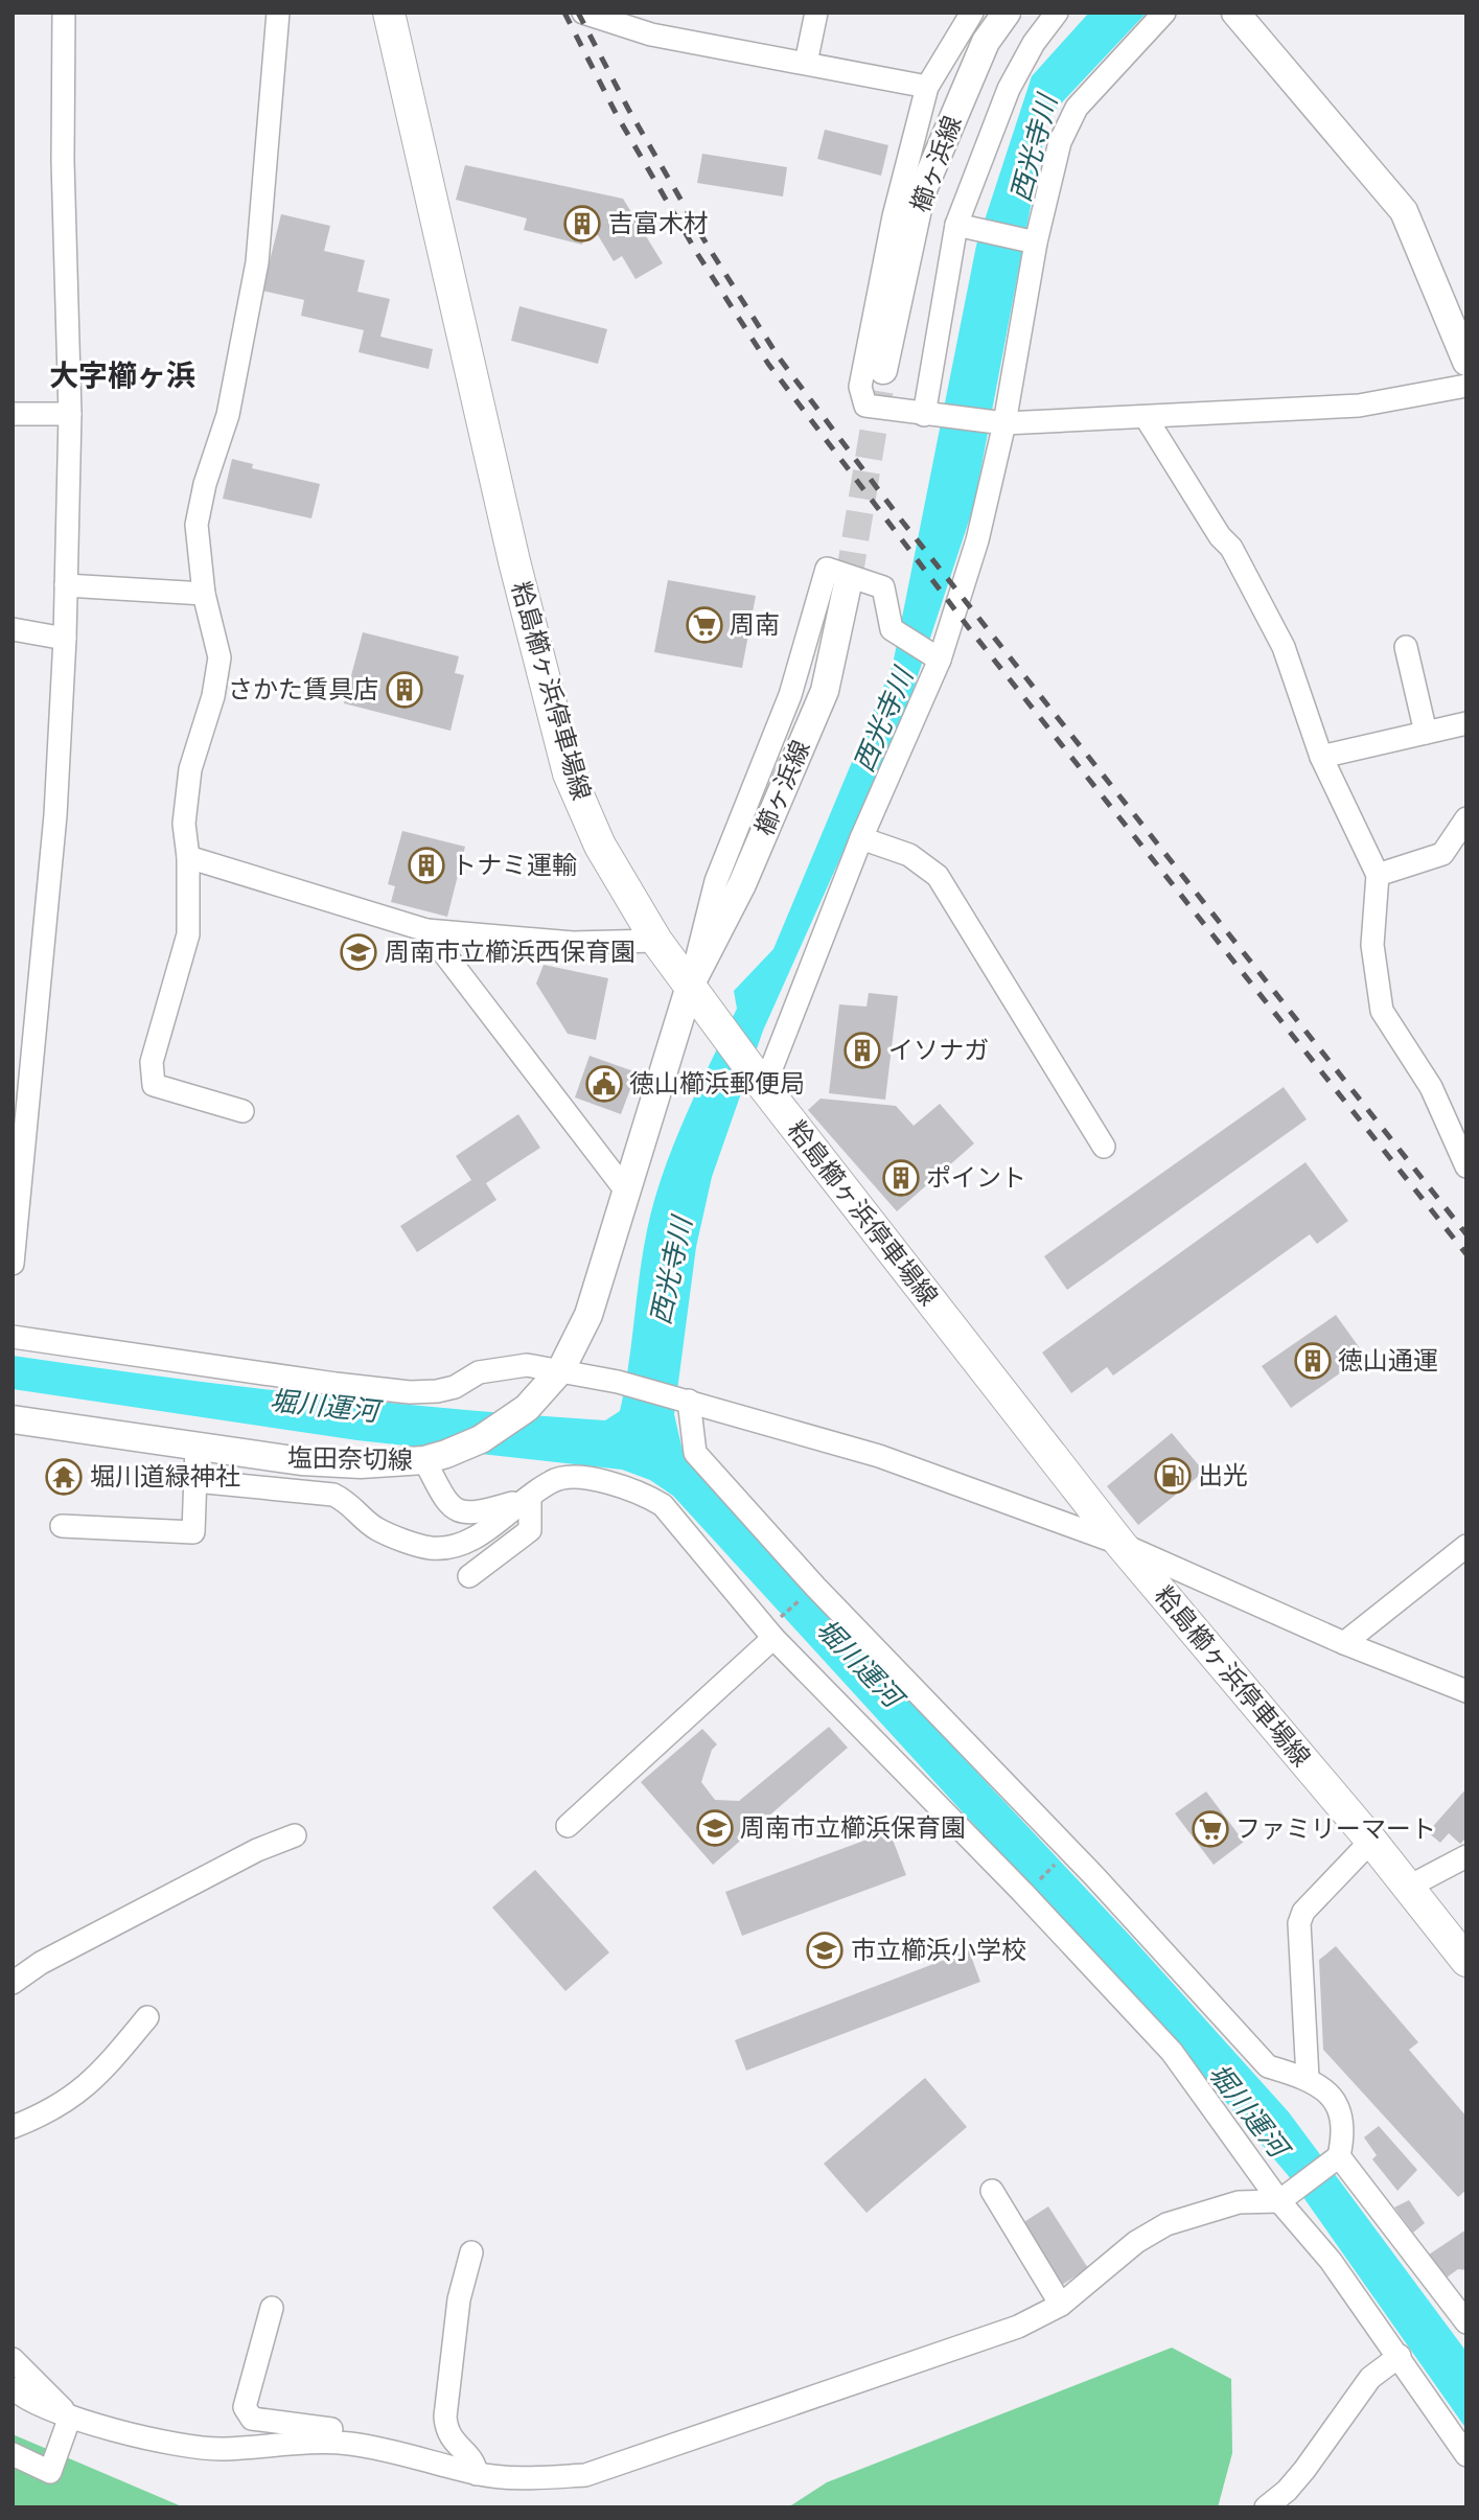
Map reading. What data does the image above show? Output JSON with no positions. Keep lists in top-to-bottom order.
{
  "streets": {
    "main road": ["粭島櫛ヶ浜停車場線"],
    "street": ["櫛ヶ浜線", "塩田奈切線"]
  },
  "crossings": [
    ["櫛ヶ浜線", "粭島櫛ヶ浜停車場線"],
    ["櫛ヶ浜線", "塩田奈切線"],
    ["粭島櫛ヶ浜停車場線", "塩田奈切線"]
  ],
  "districts": ["大字櫛ヶ浜"],
  "water": ["西光寺川", "堀川運河"],
  "places": {
    "building": [
      "吉富木材",
      "さかた賃具店",
      "トナミ運輸",
      "イソナガ",
      "ポイント",
      "徳山通運"
    ],
    "supermarket": ["周南", "ファミリーマート"],
    "school or university": ["周南市立櫛浜西保育園", "周南市立櫛浜保育園", "市立櫛浜小学校"],
    "public building": ["徳山櫛浜郵便局"],
    "fuel station": ["出光"],
    "temple": ["堀川道緑神社"]
  }
}
